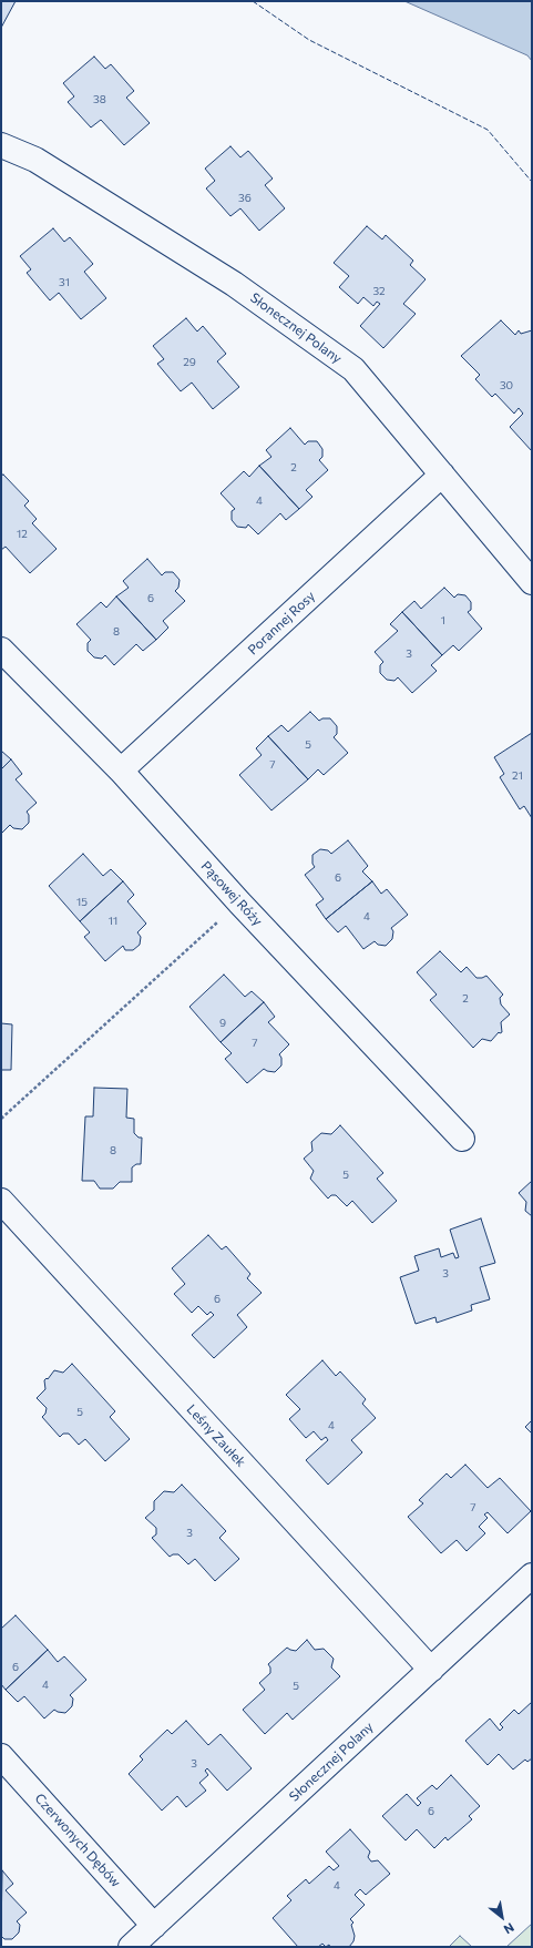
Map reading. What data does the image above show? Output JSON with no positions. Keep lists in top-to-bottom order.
{
  "streets": {
    "street": [
      "Słonecznej Polany",
      "Porannej Rosy",
      "Pąsowej Róży",
      "Leśny Zaułek",
      "Czerwonych Dębów"
    ]
  },
  "crossings": [
    ["Słonecznej Polany", "Porannej Rosy"],
    ["Słonecznej Polany", "Leśny Zaułek"],
    ["Słonecznej Polany", "Czerwonych Dębów"],
    ["Porannej Rosy", "Pąsowej Róży"]
  ],
  "house_numbers": [
    "38",
    "36",
    "31",
    "32",
    "29",
    "30",
    "2",
    "4",
    "12",
    "6",
    "1",
    "8",
    "3",
    "5",
    "7",
    "21",
    "6",
    "15",
    "4",
    "11",
    "2",
    "9",
    "7",
    "8",
    "5",
    "3",
    "6",
    "5",
    "4",
    "7",
    "3",
    "6",
    "4",
    "5",
    "3",
    "6",
    "4"
  ],
  "north": "bottom right"
}
